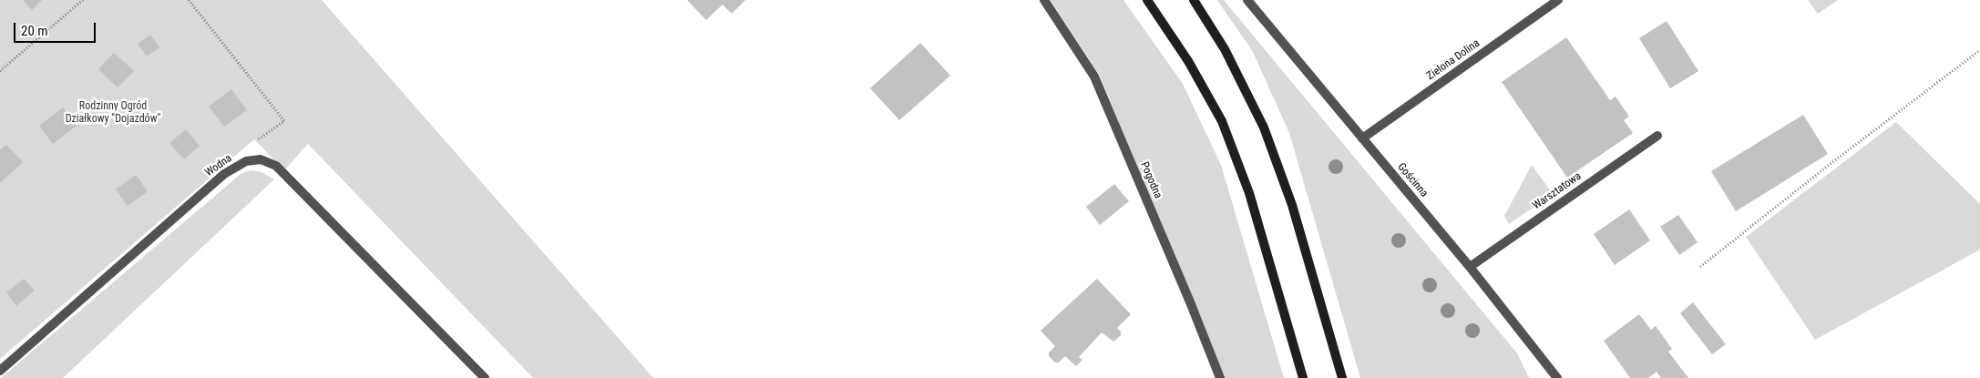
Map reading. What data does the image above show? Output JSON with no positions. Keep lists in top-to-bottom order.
{
  "streets": {
    "street": [
      "Zielona Dolina",
      "Wodna",
      "Pogodna",
      "Gościnna",
      "Warsztatowa"
    ]
  },
  "crossings": [
    ["Zielona Dolina", "Gościnna"],
    ["Gościnna", "Warsztatowa"]
  ],
  "parks": ["Rodzinny Ogród Działkowy \"Dojazdów\""],
  "scale_bar": "20 m"
}
